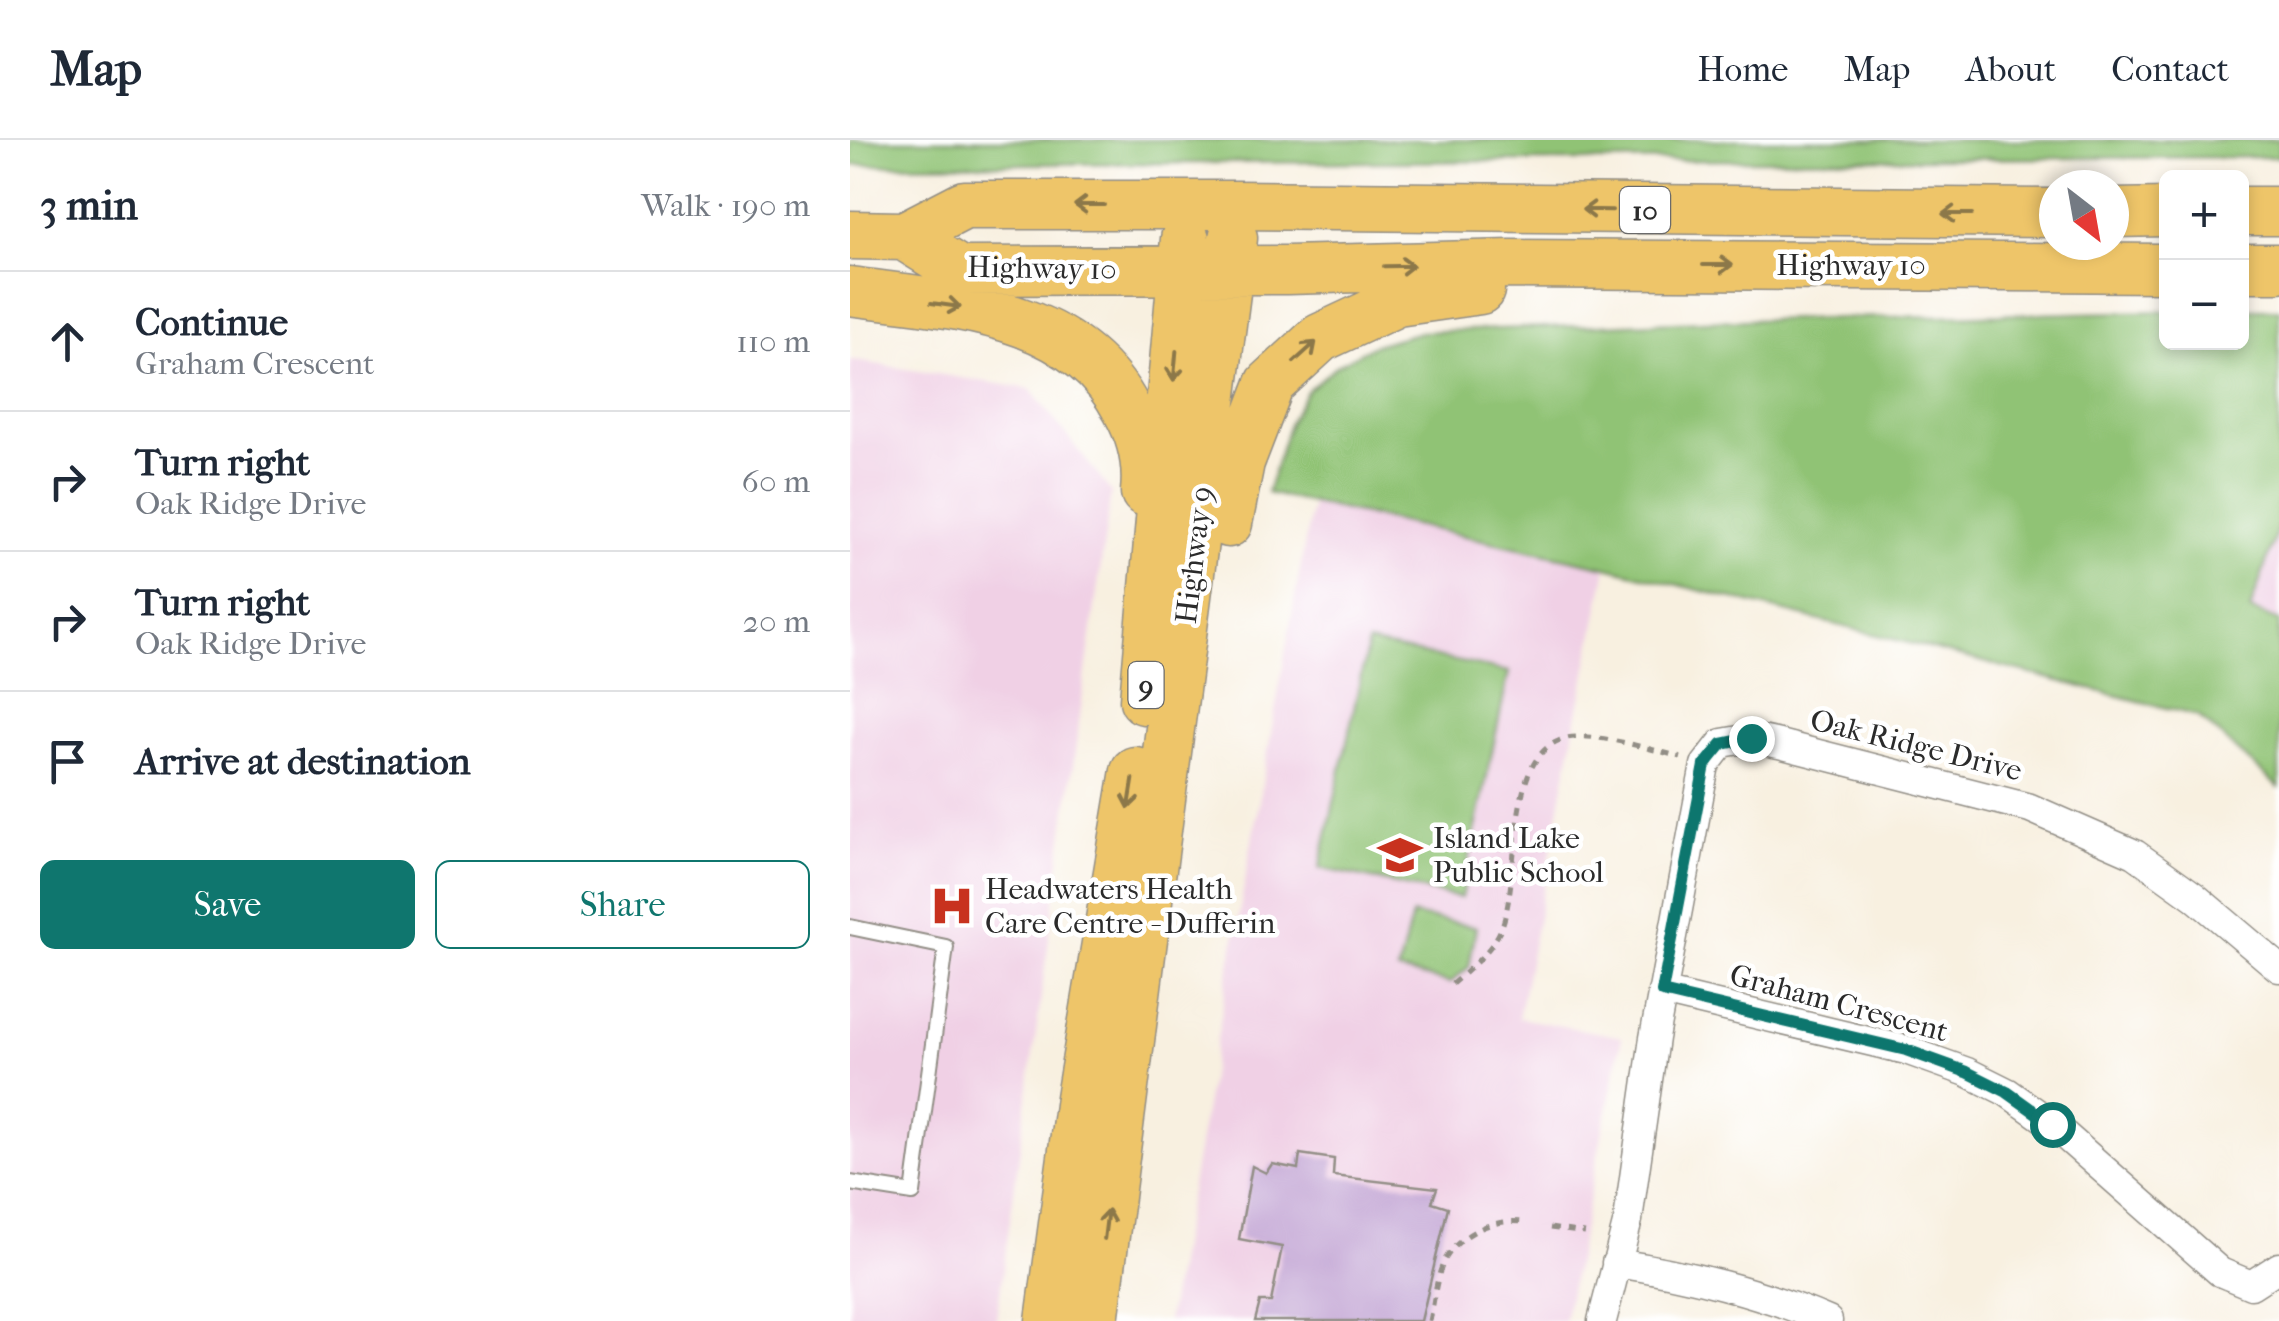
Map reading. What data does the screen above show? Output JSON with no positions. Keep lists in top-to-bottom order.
{
  "streets": {
    "highway": [
      "10",
      "Highway 10",
      "Highway 9",
      "9"
    ],
    "street": ["Oak Ridge Drive", "Graham Crescent"]
  },
  "crossings": [
    ["10", "Highway 10"],
    ["Highway 10", "Highway 9"],
    ["Oak Ridge Drive", "Graham Crescent"]
  ],
  "places": {
    "school or university": ["Island Lake Public School"],
    "hospital": ["Headwaters Health Care Centre - Dufferin"]
  },
  "north": "bottom right",
  "page": {
    "header": "Map",
    "nav": [
      "Home",
      "Map",
      "About",
      "Contact"
    ],
    "heading": ["3 min", "Walk · 190 m"],
    "map_buttons": ["+", "−"],
    "list": [
      ["Continue", "Graham Crescent", "110 m"],
      ["Turn right", "Oak Ridge Drive", "60 m"],
      ["Turn right", "Oak Ridge Drive", "20 m"],
      "Arrive at destination"
    ],
    "buttons": ["Save", "Share"]
  }
}
